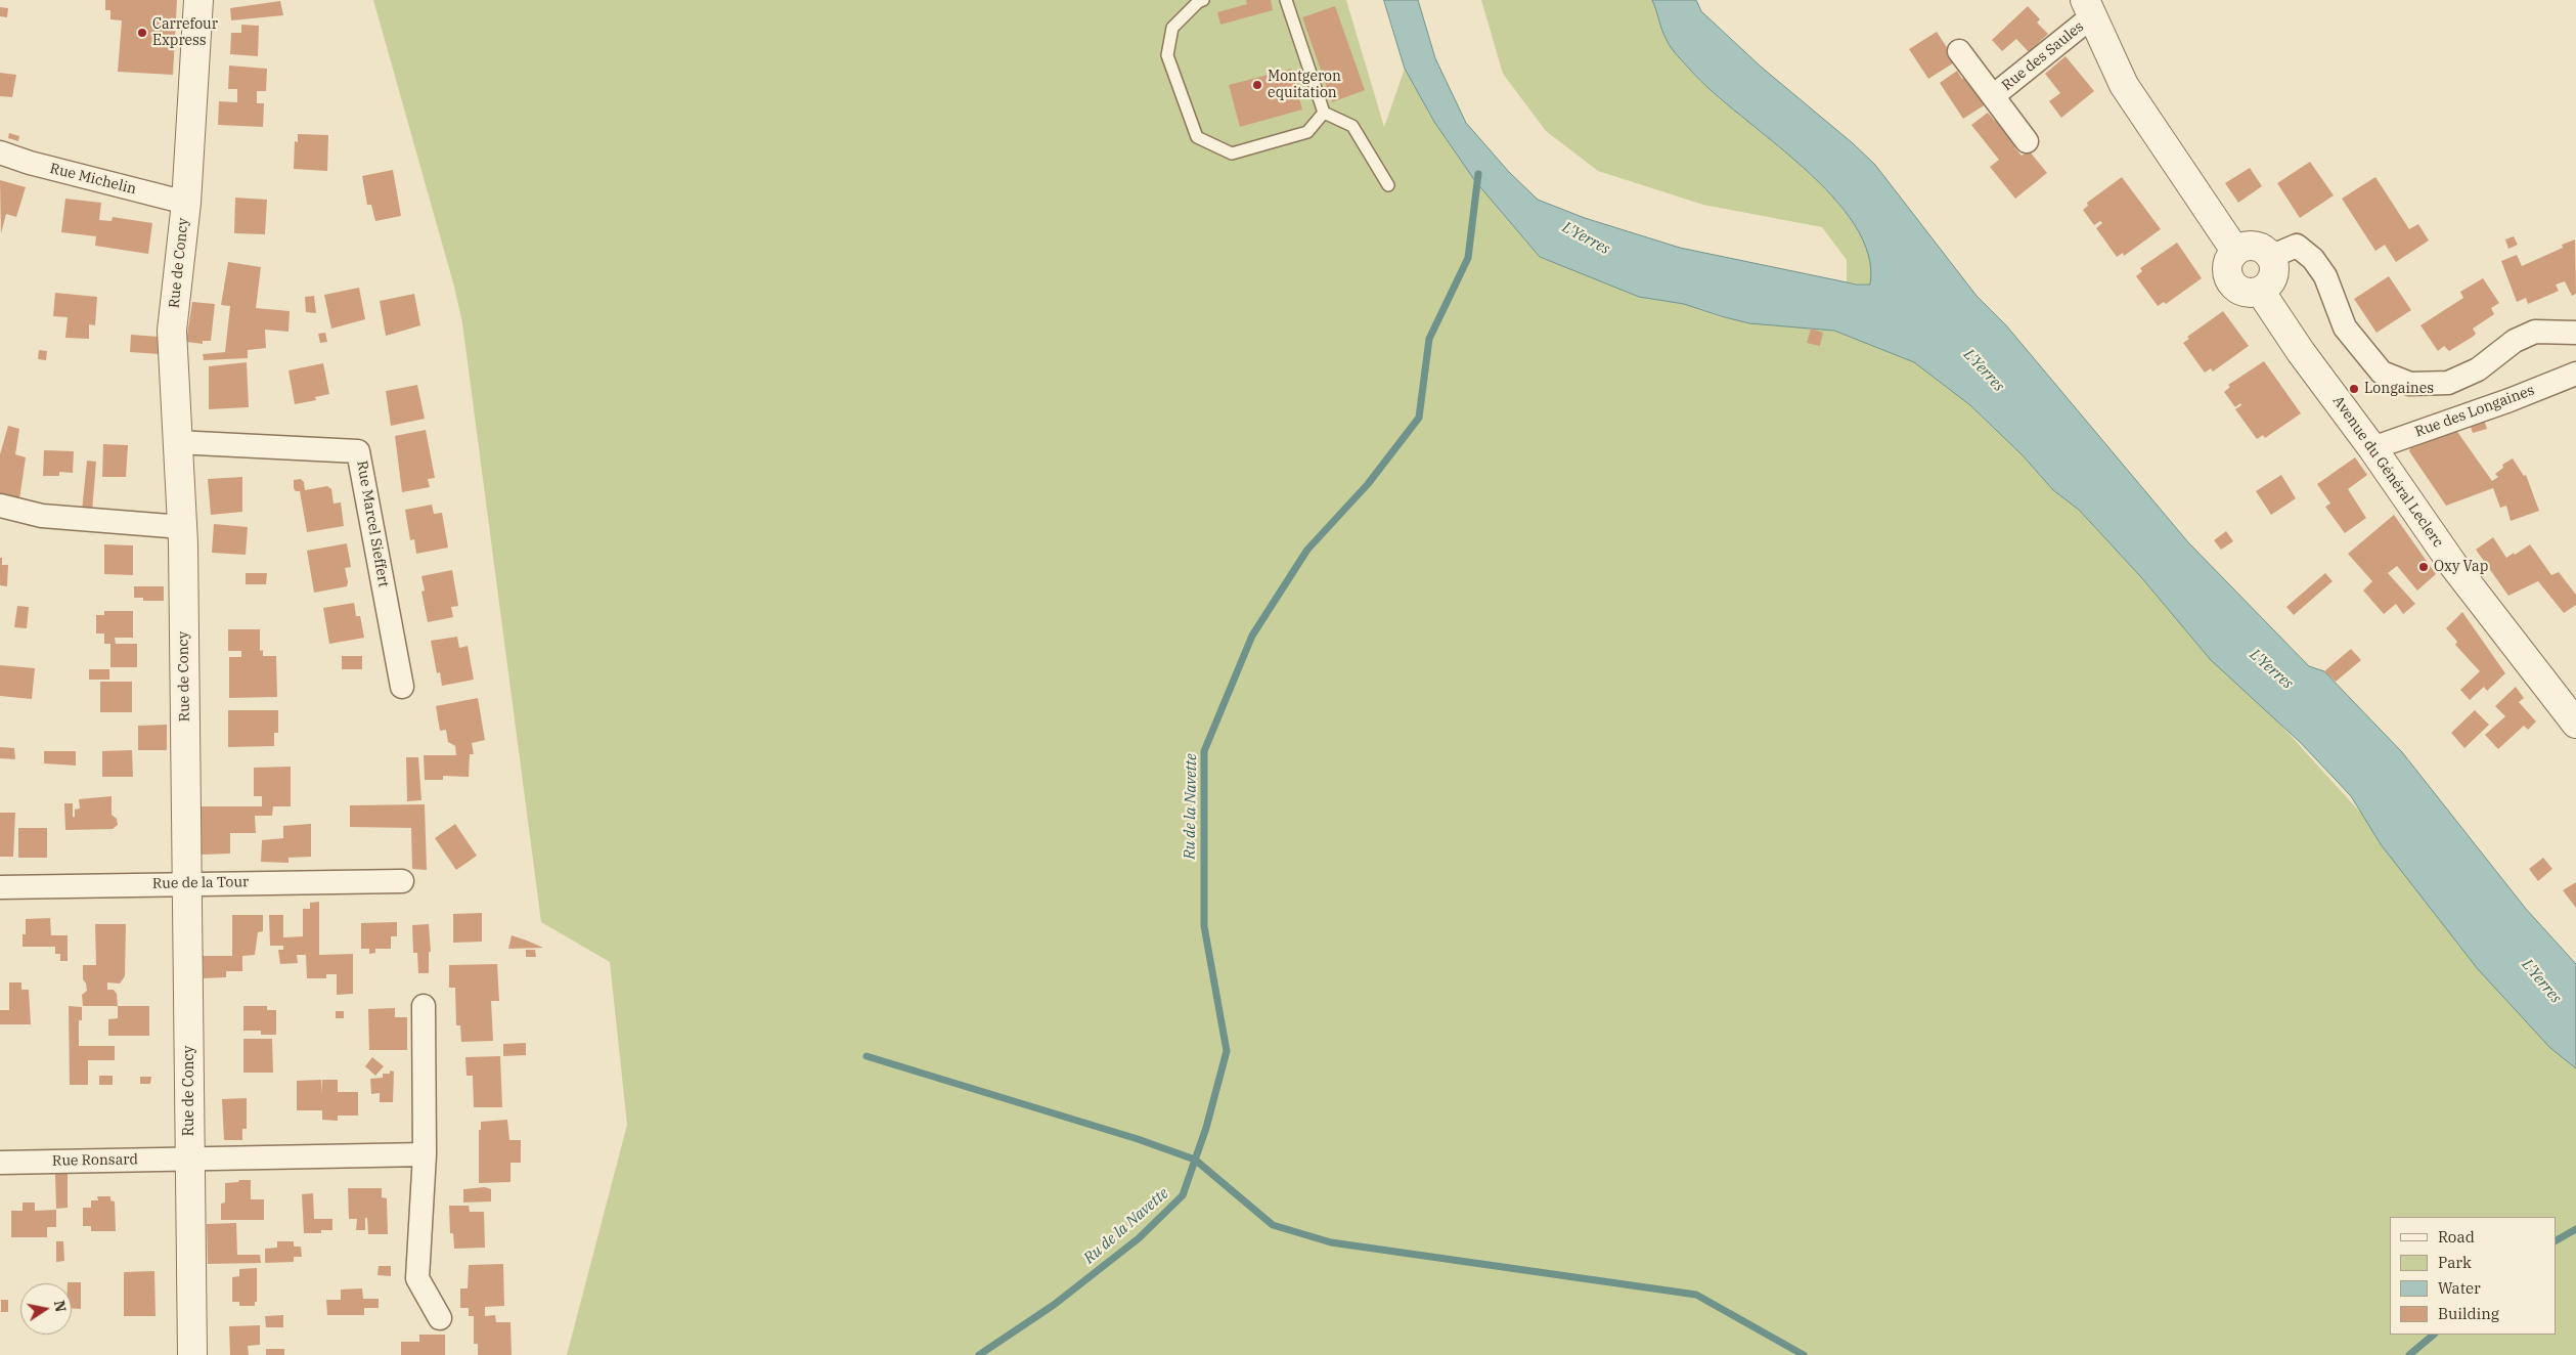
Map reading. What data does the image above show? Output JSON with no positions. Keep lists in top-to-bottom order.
{
  "streets": {
    "street": [
      "Rue des Saules",
      "Rue Michelin",
      "Rue de Concy",
      "Rue des Longaines",
      "Avenue du Général Leclerc",
      "Rue Marcel Sieffert",
      "Rue de la Tour",
      "Rue Ronsard"
    ]
  },
  "crossings": [
    ["Rue Michelin", "Rue de Concy"],
    ["Rue de Concy", "Rue Marcel Sieffert"],
    ["Rue de Concy", "Rue de la Tour"],
    ["Rue de Concy", "Rue Ronsard"],
    ["Rue des Longaines", "Avenue du Général Leclerc"]
  ],
  "water": ["L'Yerres", "Ru de la Navette"],
  "places": [
    "Carrefour Express",
    "Montgeron equitation",
    "Longaines",
    "Oxy Vap"
  ],
  "legend": [
    "Road",
    "Park",
    "Water",
    "Building"
  ],
  "north": "right"
}
